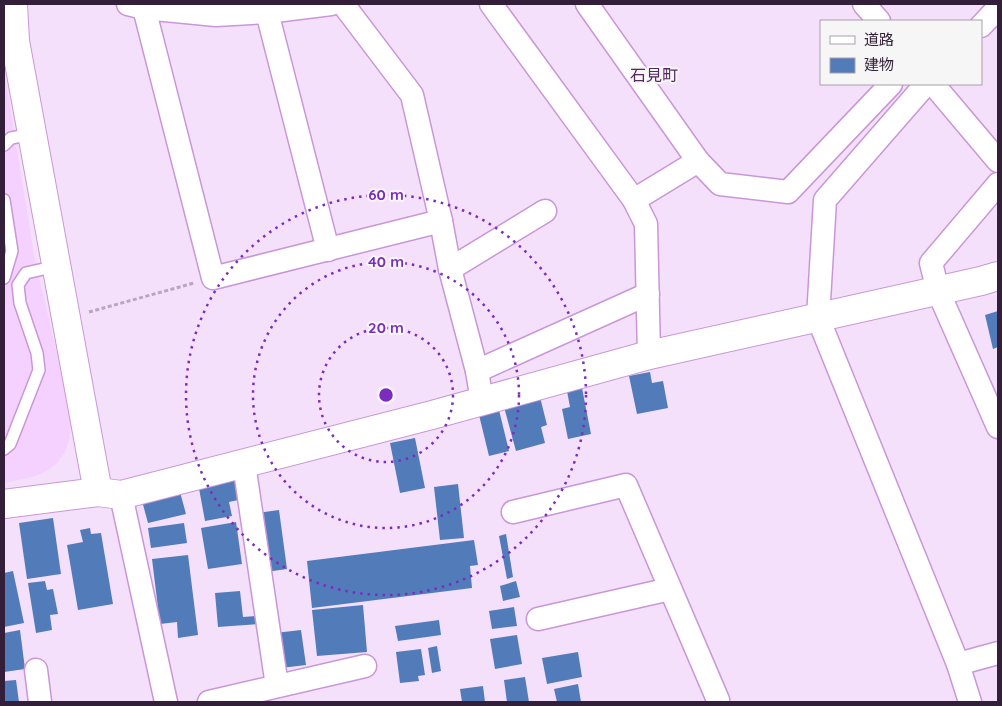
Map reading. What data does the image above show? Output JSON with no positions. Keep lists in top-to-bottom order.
{
  "districts": ["石見町"],
  "legend": ["道路", "建物"],
  "rings": ["60 m", "40 m", "20 m"]
}
